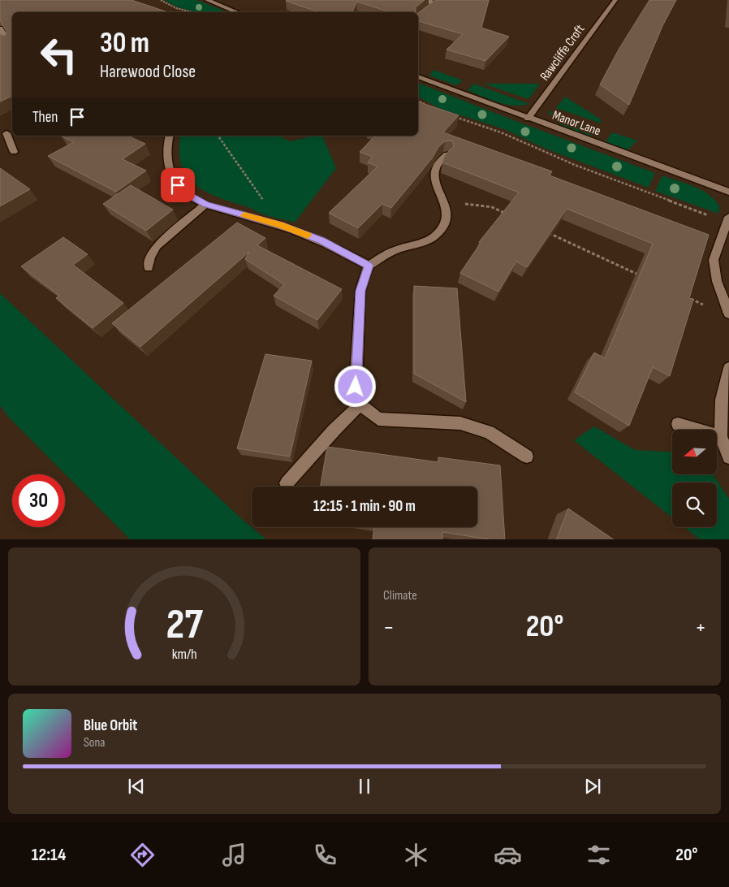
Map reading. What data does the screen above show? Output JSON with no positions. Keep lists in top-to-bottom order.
{
  "streets": {
    "street": ["Rawcliffe Croft", "Manor Lane"]
  },
  "crossings": [
    ["Rawcliffe Croft", "Manor Lane"]
  ],
  "north": "left",
  "page": {
    "turn": ["30 m", "Harewood Close"],
    "then": "Then",
    "limit": "30",
    "trip": "12:15 · 1 min · 90 m",
    "tile": "Climate",
    "heat": ["−", "20°", "+"],
    "song": ["Blue Orbit", "Sona"],
    "tabs": ["12:14", "20°"],
    "gauge": ["27", "km/h"]
  }
}
